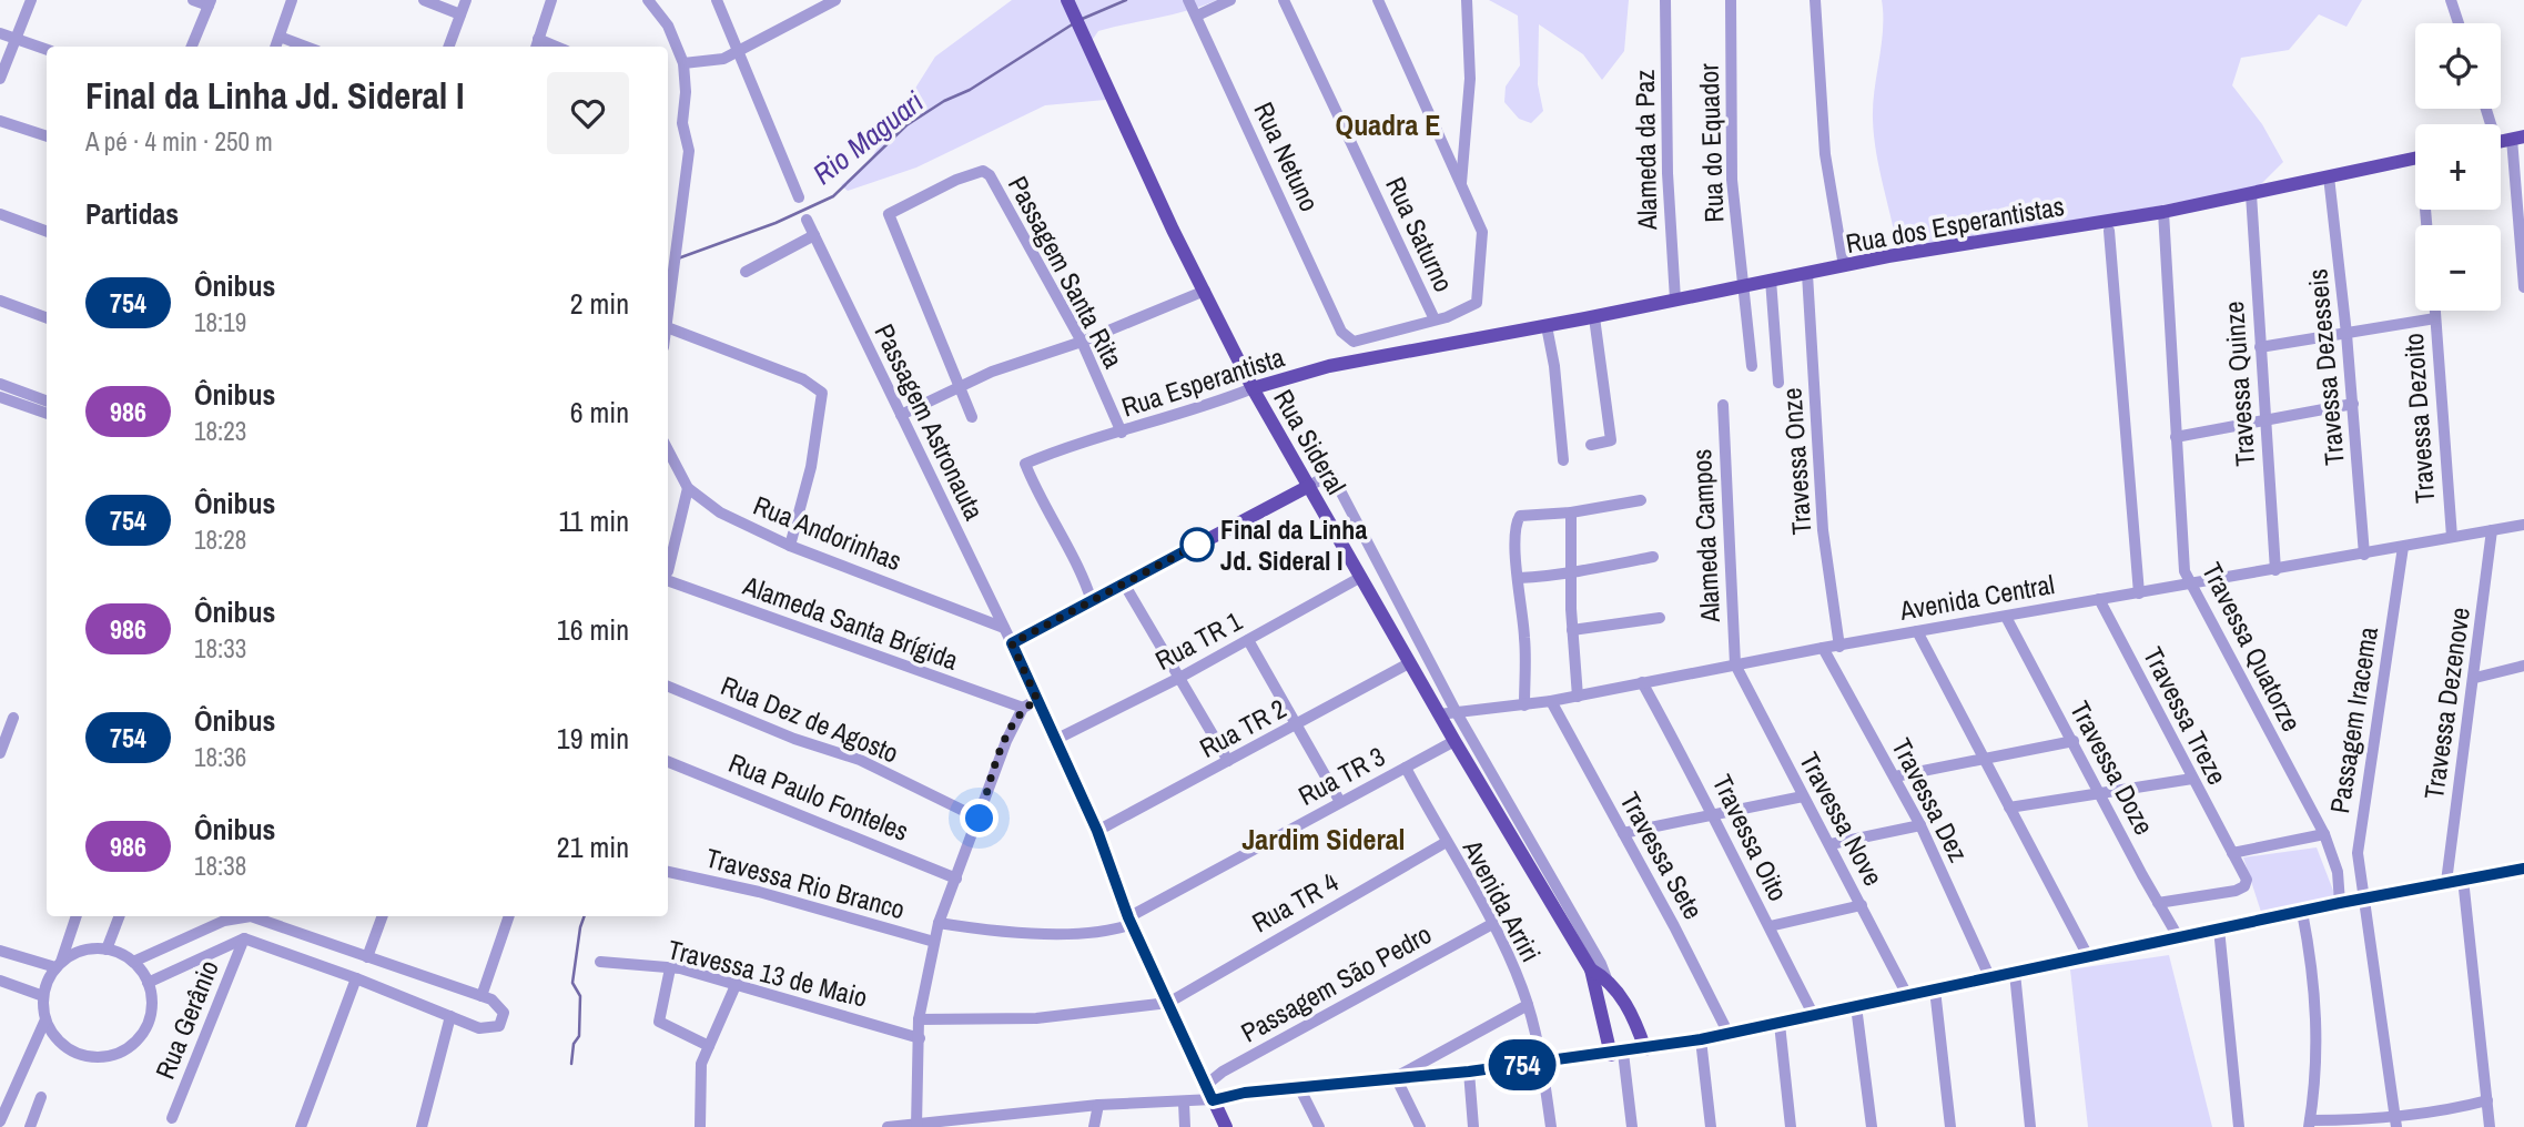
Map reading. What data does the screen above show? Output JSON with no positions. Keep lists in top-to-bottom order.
{
  "streets": {
    "main road": ["Rua dos Esperantistas", "Rua Esperantista", "Rua Sideral"],
    "street": [
      "Rua do Equador",
      "Alameda da Paz",
      "Rua Netuno",
      "Rua Saturno",
      "Passagem Santa Rita",
      "Travessa Dezesseis",
      "Travessa Quinze",
      "Travessa Dezoito",
      "Passagem Astronauta",
      "Travessa Onze",
      "Rua Andorinhas",
      "Alameda Campos",
      "Avenida Central",
      "Alameda Santa Brígida",
      "Rua TR 1",
      "Travessa Quatorze",
      "Travessa Dezenove",
      "Travessa Treze",
      "Rua Dez de Agosto",
      "Passagem Iracema",
      "Rua TR 2",
      "Travessa Doze",
      "Rua TR 3",
      "Rua Paulo Fonteles",
      "Travessa Dez",
      "Travessa Nove",
      "Travessa Oito",
      "Travessa Sete",
      "Travessa Rio Branco",
      "Avenida Arriri",
      "Rua TR 4",
      "Travessa 13 de Maio",
      "Passagem São Pedro",
      "Rua Gerânio"
    ]
  },
  "crossings": [
    ["Rua do Equador", "Rua dos Esperantistas"],
    ["Alameda da Paz", "Rua dos Esperantistas"],
    ["Rua Netuno", "Rua Saturno"],
    ["Rua dos Esperantistas", "Travessa Dezesseis"],
    ["Rua dos Esperantistas", "Rua Esperantista"],
    ["Rua dos Esperantistas", "Travessa Quinze"],
    ["Rua dos Esperantistas", "Travessa Onze"],
    ["Rua dos Esperantistas", "Travessa Quatorze"],
    ["Passagem Santa Rita", "Rua Esperantista"],
    ["Travessa Dezesseis", "Avenida Central"],
    ["Rua Esperantista", "Rua Sideral"],
    ["Travessa Quinze", "Avenida Central"],
    ["Travessa Dezoito", "Avenida Central"],
    ["Passagem Astronauta", "Rua Andorinhas"],
    ["Rua Sideral", "Avenida Central"],
    ["Rua Sideral", "Rua TR 1"],
    ["Rua Sideral", "Rua TR 2"],
    ["Rua Sideral", "Rua TR 3"],
    ["Travessa Onze", "Avenida Central"],
    ["Alameda Campos", "Avenida Central"],
    ["Alameda Campos", "Travessa Nove"],
    ["Avenida Central", "Travessa Quatorze"],
    ["Avenida Central", "Travessa Dezenove"],
    ["Avenida Central", "Travessa Treze"],
    ["Avenida Central", "Passagem Iracema"],
    ["Avenida Central", "Travessa Doze"],
    ["Avenida Central", "Travessa Dez"],
    ["Avenida Central", "Travessa Nove"],
    ["Avenida Central", "Travessa Oito"],
    ["Avenida Central", "Travessa Sete"],
    ["Travessa Treze", "Travessa Doze"],
    ["Rua TR 3", "Travessa Rio Branco"],
    ["Rua TR 3", "Avenida Arriri"],
    ["Avenida Arriri", "Rua TR 4"],
    ["Avenida Arriri", "Passagem São Pedro"]
  ],
  "districts": ["Quadra E", "Jardim Sideral"],
  "water": ["Rio Maguari"],
  "places": ["Final da Linha Jd. Sideral I"],
  "lines": ["bus line 754"],
  "page": {
    "on_map": "754",
    "map_buttons": ["+", "−"],
    "heading": [
      ["Final da Linha Jd. Sideral I", "A pé · 4 min · 250 m"],
      "Partidas"
    ],
    "list": [
      {
        "mark": "754",
        "name": "Ônibus",
        "note": "18:19",
        "value": "2 min"
      },
      {
        "mark": "986",
        "name": "Ônibus",
        "note": "18:23",
        "value": "6 min"
      },
      {
        "mark": "754",
        "name": "Ônibus",
        "note": "18:28",
        "value": "11 min"
      },
      {
        "mark": "986",
        "name": "Ônibus",
        "note": "18:33",
        "value": "16 min"
      },
      {
        "mark": "754",
        "name": "Ônibus",
        "note": "18:36",
        "value": "19 min"
      },
      {
        "mark": "986",
        "name": "Ônibus",
        "note": "18:38",
        "value": "21 min"
      }
    ]
  }
}
